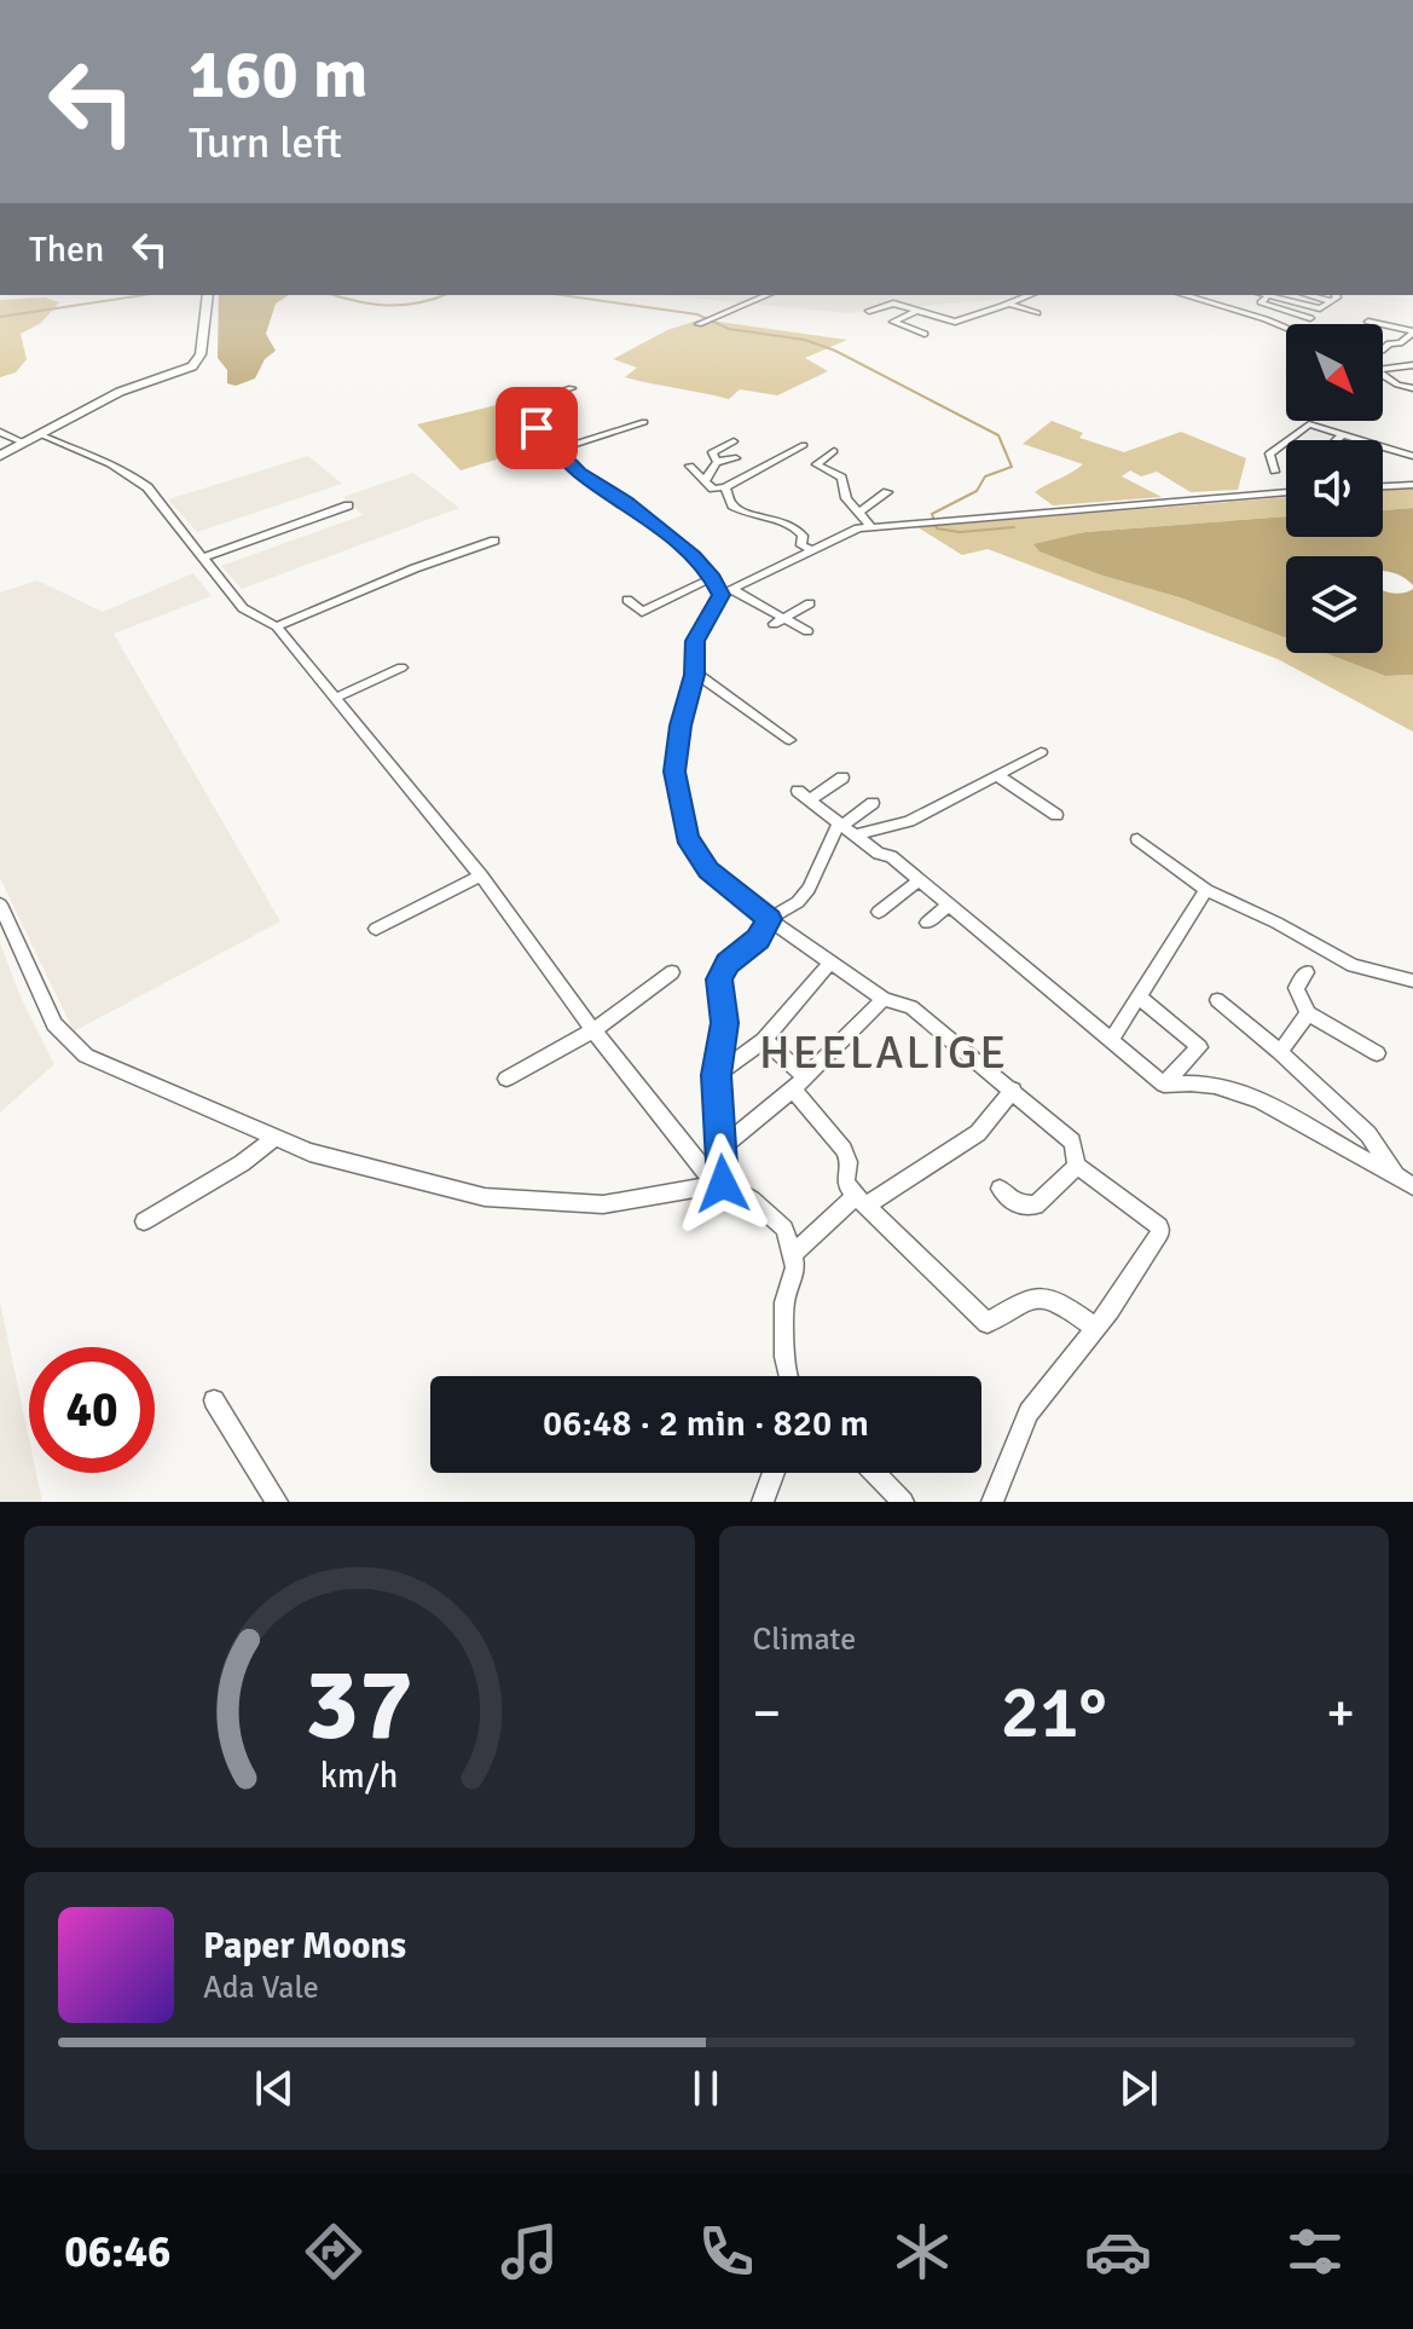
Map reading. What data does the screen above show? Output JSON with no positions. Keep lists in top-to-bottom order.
{
  "districts": ["HEELALIGE"],
  "north": "bottom right",
  "page": {
    "turn": ["160 m", "Turn left"],
    "then": "Then",
    "limit": "40",
    "trip": "06:48 · 2 min · 820 m",
    "tile": "Climate",
    "heat": ["−", "21°", "+"],
    "song": ["Paper Moons", "Ada Vale"],
    "tabs": "06:46",
    "gauge": ["37", "km/h"]
  }
}
